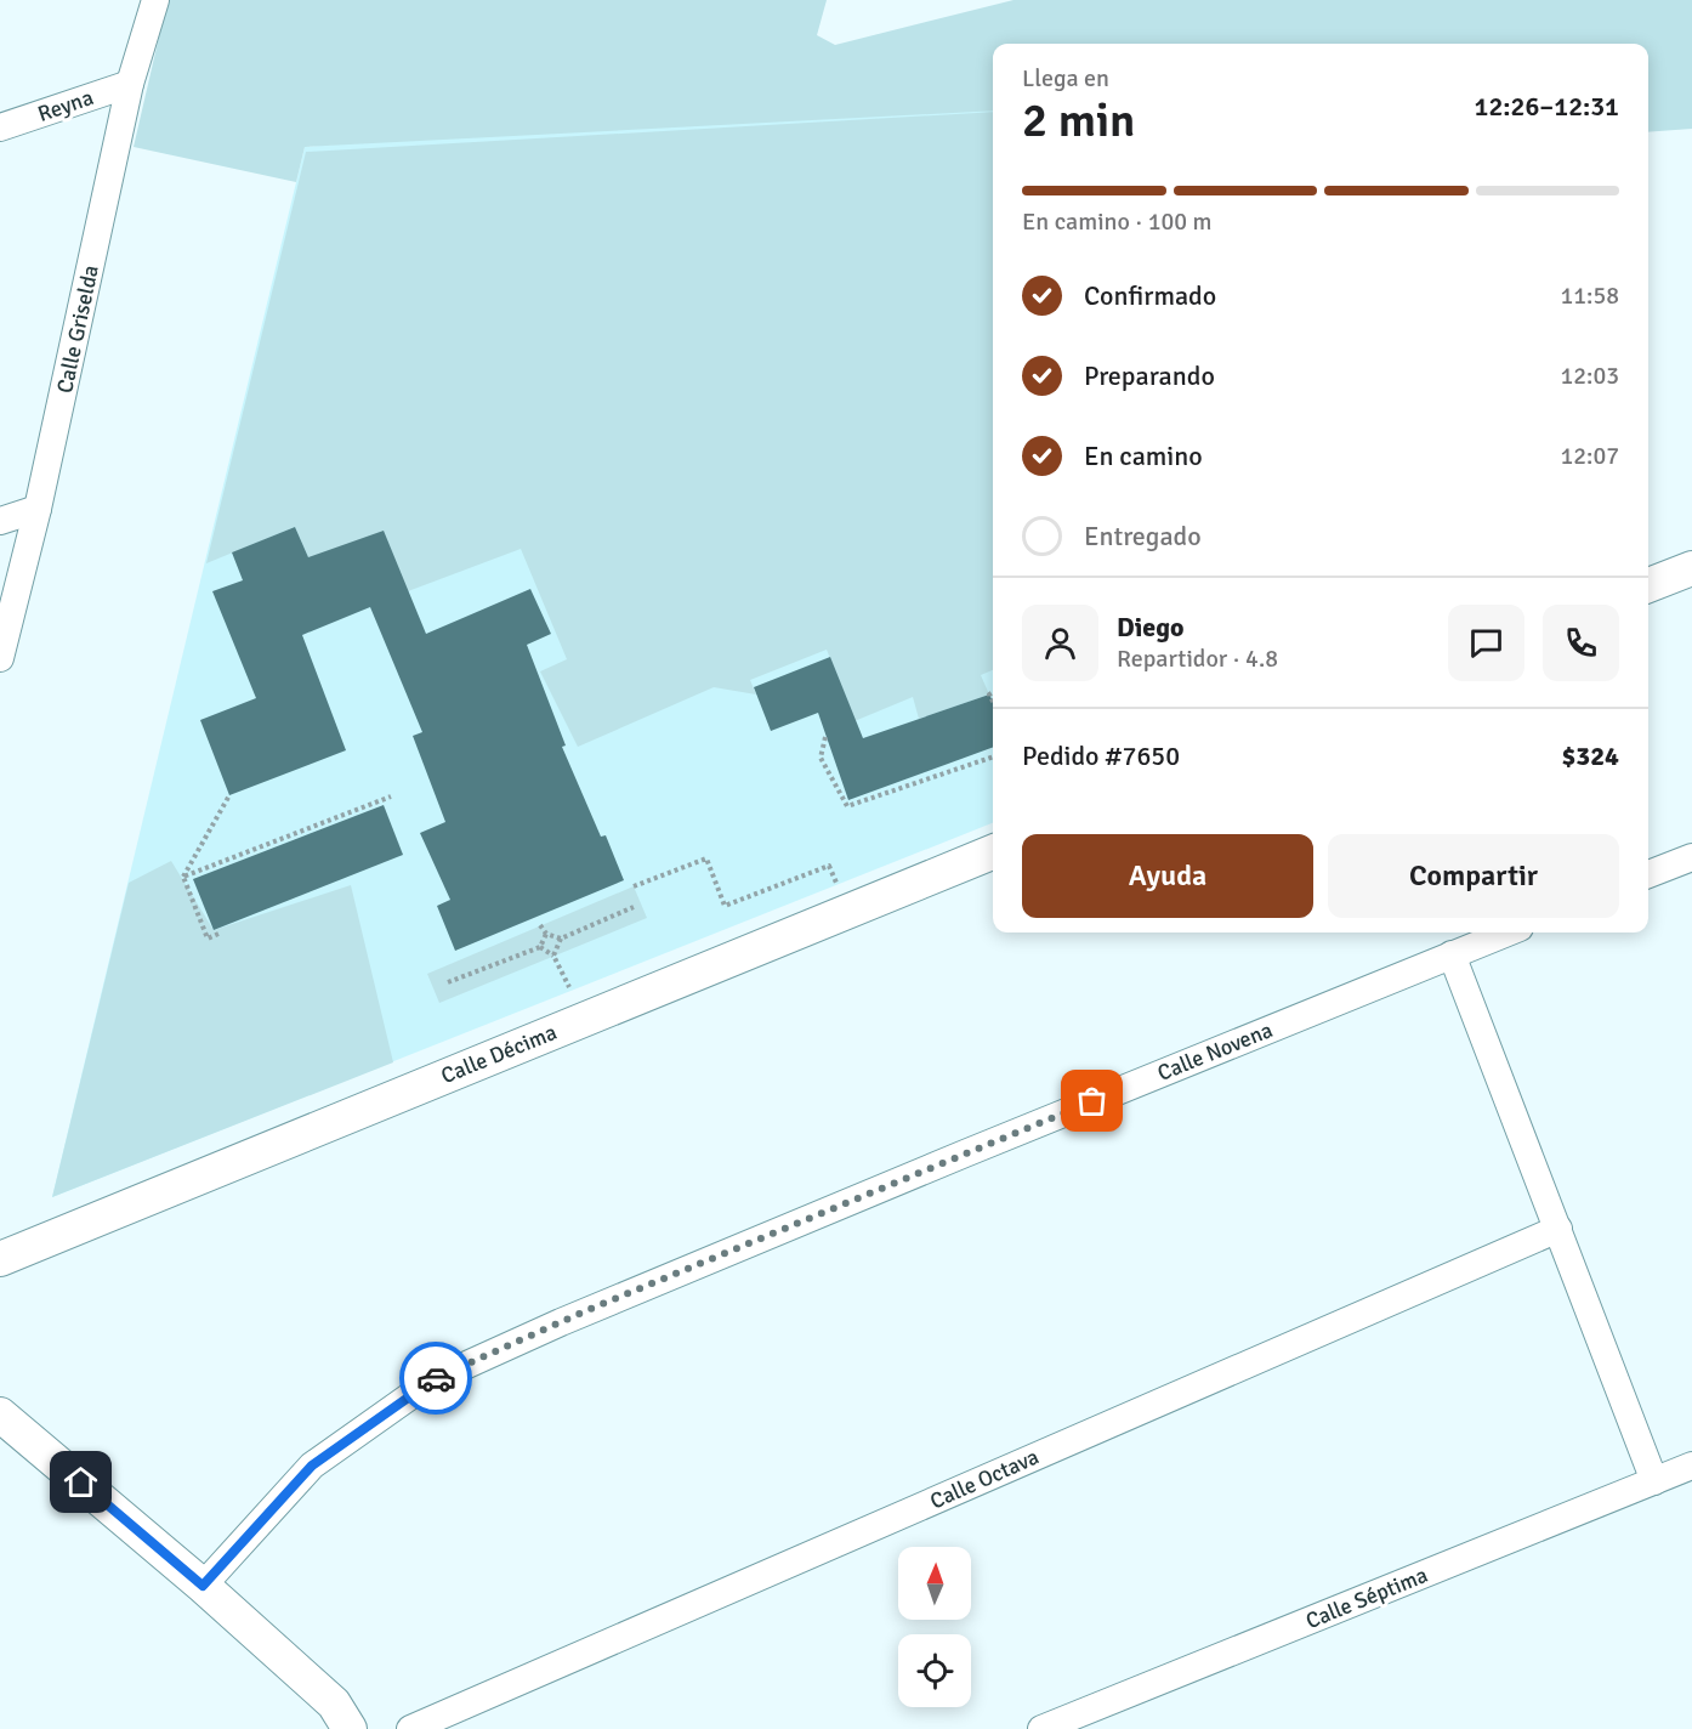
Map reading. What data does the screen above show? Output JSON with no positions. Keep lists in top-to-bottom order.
{
  "streets": {
    "street": [
      "Reyna",
      "Calle Griselda",
      "Calle Novena",
      "Calle Décima",
      "Calle Octava",
      "Calle Séptima"
    ]
  },
  "crossings": [
    ["Reyna", "Calle Griselda"]
  ],
  "north": "top",
  "page": {
    "heading": ["2 min", "Llega en", "12:26–12:31"],
    "panel": [
      "Diego",
      "Repartidor · 4.8",
      "Pedido #7650",
      "$324"
    ],
    "bar": "En camino · 100 m",
    "list": [
      ["Confirmado", "11:58"],
      ["Preparando", "12:03"],
      ["En camino", "12:07"],
      "Entregado"
    ],
    "buttons": ["Ayuda", "Compartir"]
  }
}
